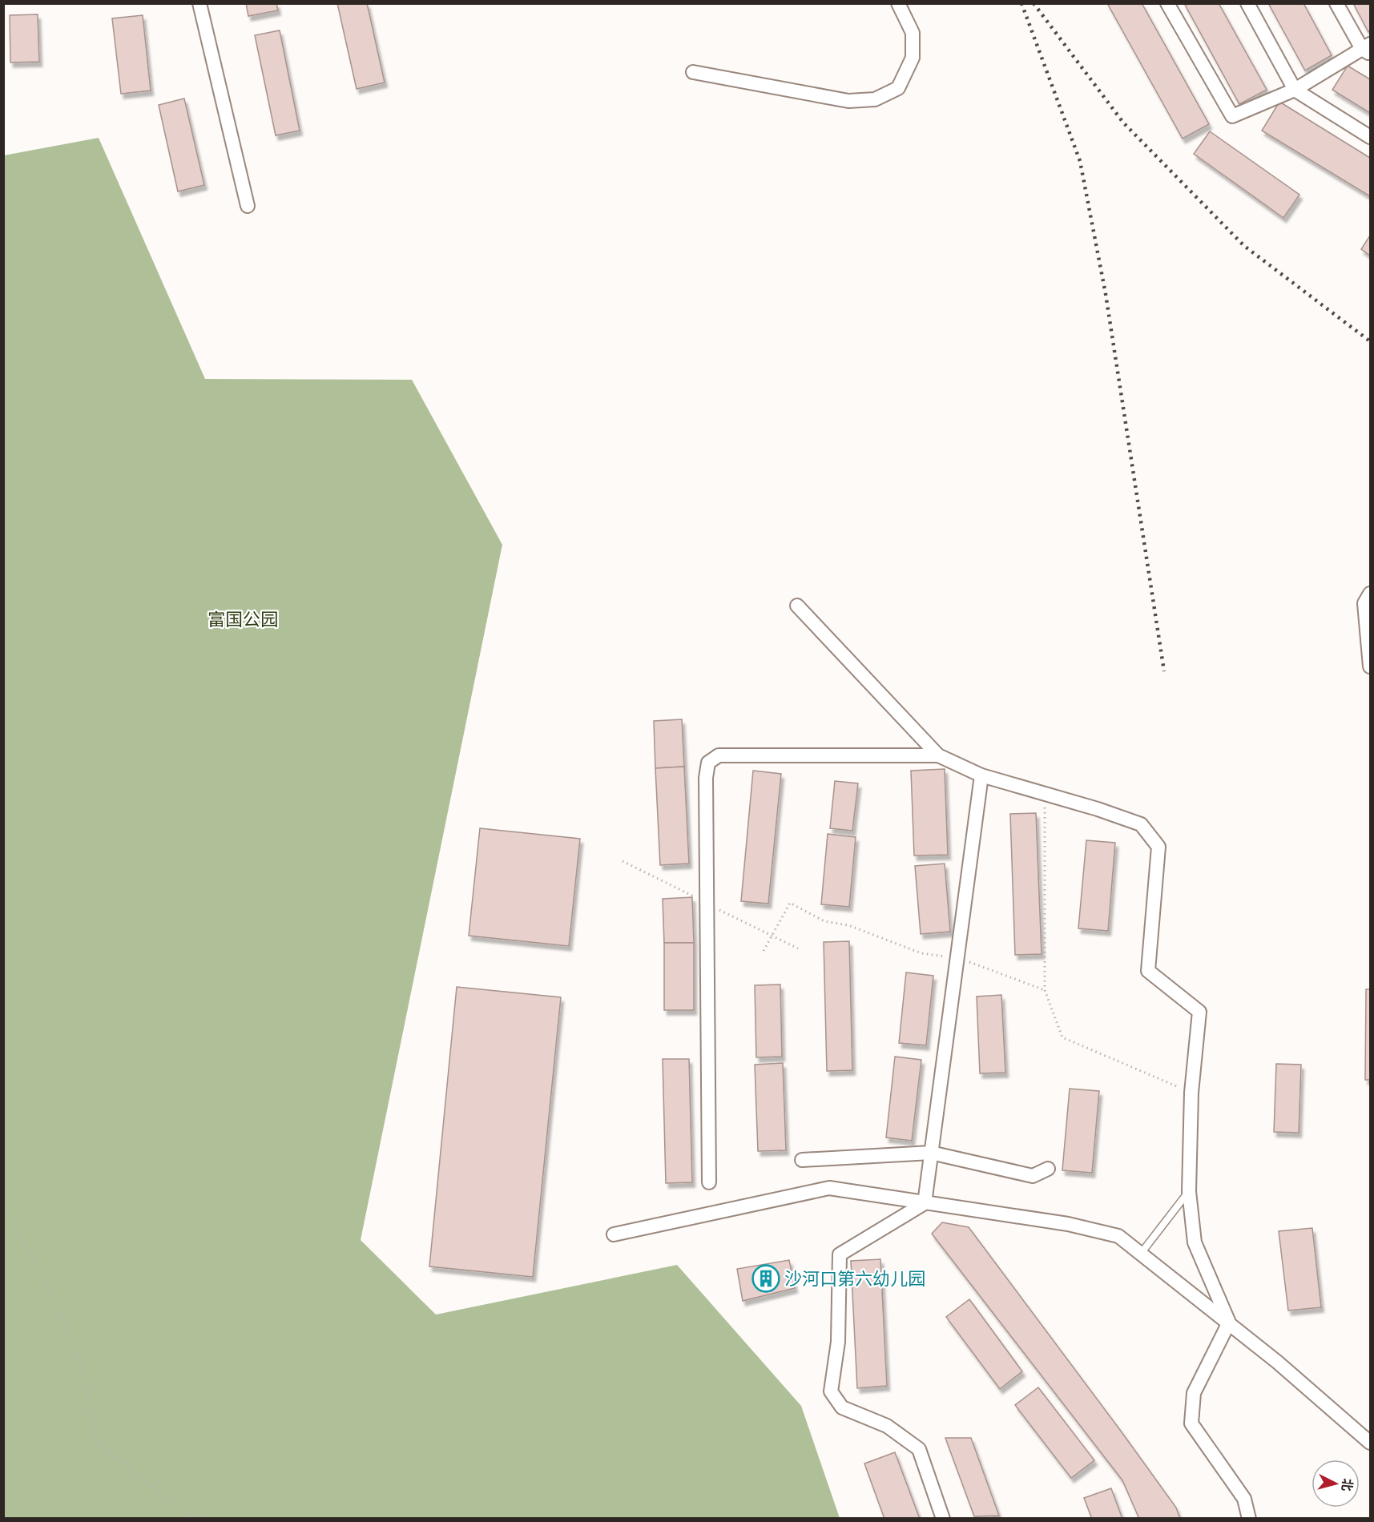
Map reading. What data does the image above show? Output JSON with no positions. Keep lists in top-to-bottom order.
{
  "parks": ["富国公园"],
  "places": {
    "building": ["沙河口第六幼儿园"]
  },
  "north": "right"
}
